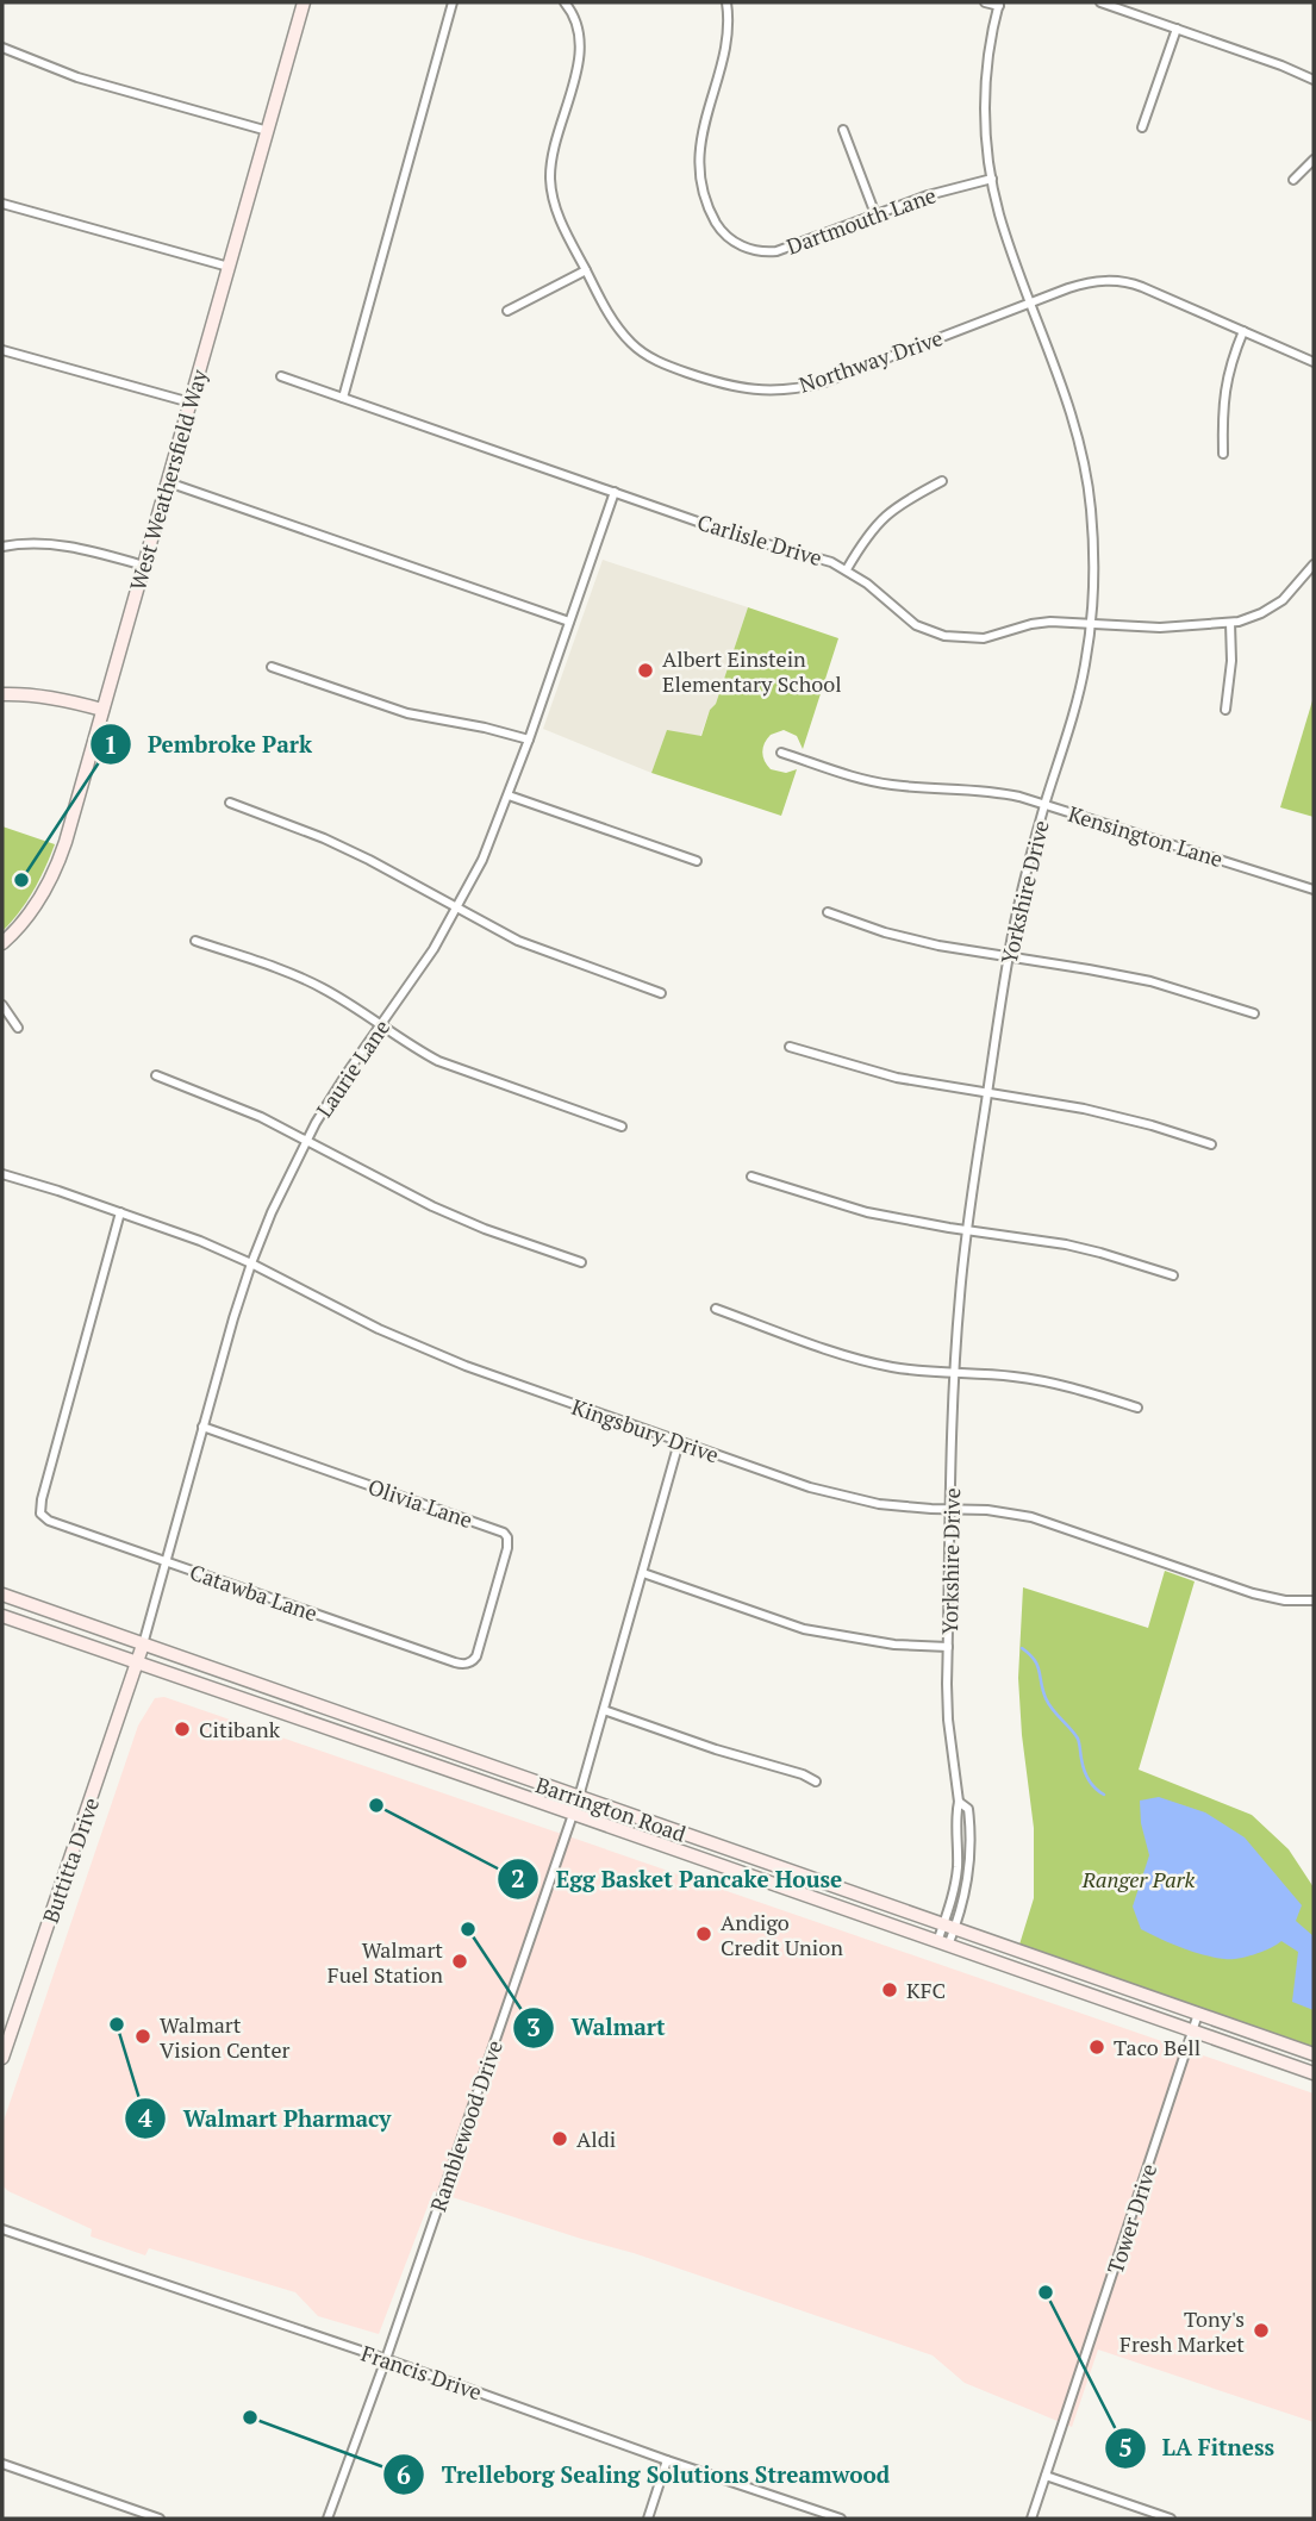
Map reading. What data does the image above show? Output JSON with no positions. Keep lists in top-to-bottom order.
{
  "streets": {
    "main road": [
      "West Weathersfield Way",
      "Laurie Lane",
      "Barrington Road",
      "Buttitta Drive"
    ],
    "street": [
      "Dartmouth Lane",
      "Northway Drive",
      "Carlisle Drive",
      "Kensington Lane",
      "Yorkshire Drive",
      "Kingsbury Drive",
      "Olivia Lane",
      "Catawba Lane",
      "Ramblewood Drive",
      "Tower Drive",
      "Francis Drive"
    ]
  },
  "crossings": [
    ["Dartmouth Lane", "Yorkshire Drive"],
    ["Northway Drive", "Yorkshire Drive"],
    ["Carlisle Drive", "Yorkshire Drive"],
    ["Carlisle Drive", "Laurie Lane"],
    ["Kensington Lane", "Yorkshire Drive"],
    ["Yorkshire Drive", "Kingsbury Drive"],
    ["Yorkshire Drive", "Barrington Road"],
    ["Laurie Lane", "Kingsbury Drive"],
    ["Laurie Lane", "Olivia Lane"],
    ["Laurie Lane", "Catawba Lane"],
    ["Laurie Lane", "Barrington Road"],
    ["Laurie Lane", "Buttitta Drive"],
    ["Kingsbury Drive", "Catawba Lane"],
    ["Kingsbury Drive", "Ramblewood Drive"],
    ["Olivia Lane", "Catawba Lane"],
    ["Barrington Road", "Buttitta Drive"],
    ["Barrington Road", "Ramblewood Drive"],
    ["Barrington Road", "Tower Drive"],
    ["Ramblewood Drive", "Francis Drive"]
  ],
  "parks": ["Ranger Park"],
  "places": [
    "Albert Einstein Elementary School",
    "Pembroke Park",
    "Citibank",
    "Egg Basket Pancake House",
    "Walmart",
    "Andigo Credit Union",
    "Walmart Fuel Station",
    "KFC",
    "Walmart Pharmacy",
    "Walmart Vision Center",
    "Taco Bell",
    "Aldi",
    "LA Fitness",
    "Tony's Fresh Market",
    "Trelleborg Sealing Solutions Streamwood"
  ]
}
